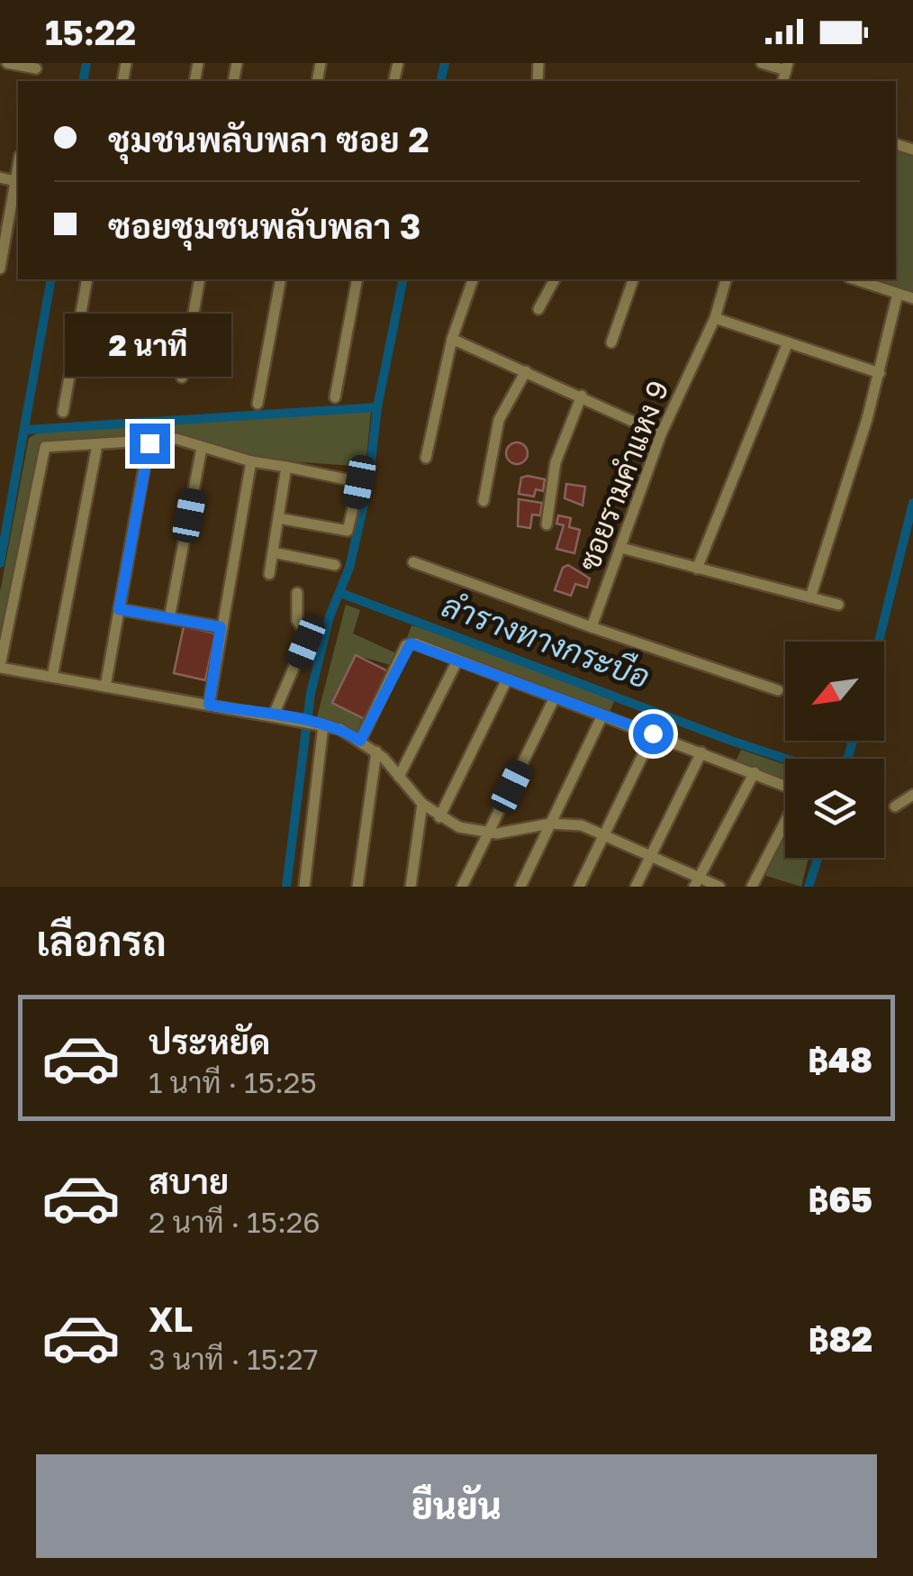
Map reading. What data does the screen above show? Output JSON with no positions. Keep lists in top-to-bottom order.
{
  "streets": {
    "street": ["ซอยรามคำแหง 9"]
  },
  "water": ["ลำรางทางกระบือ"],
  "north": "bottom left",
  "page": {
    "status": "15:22",
    "banner": ["ชุมชนพลับพลา ซอย 2", "ซอยชุมชนพลับพลา 3"],
    "bubble": "2 นาที",
    "heading": "เลือกรถ",
    "list": [
      {
        "name": "ประหยัด",
        "note": "1 นาที · 15:25",
        "value": "฿48"
      },
      {
        "name": "สบาย",
        "note": "2 นาที · 15:26",
        "value": "฿65"
      },
      {
        "name": "XL",
        "note": "3 นาที · 15:27",
        "value": "฿82"
      }
    ],
    "buttons": "ยืนยัน"
  }
}
